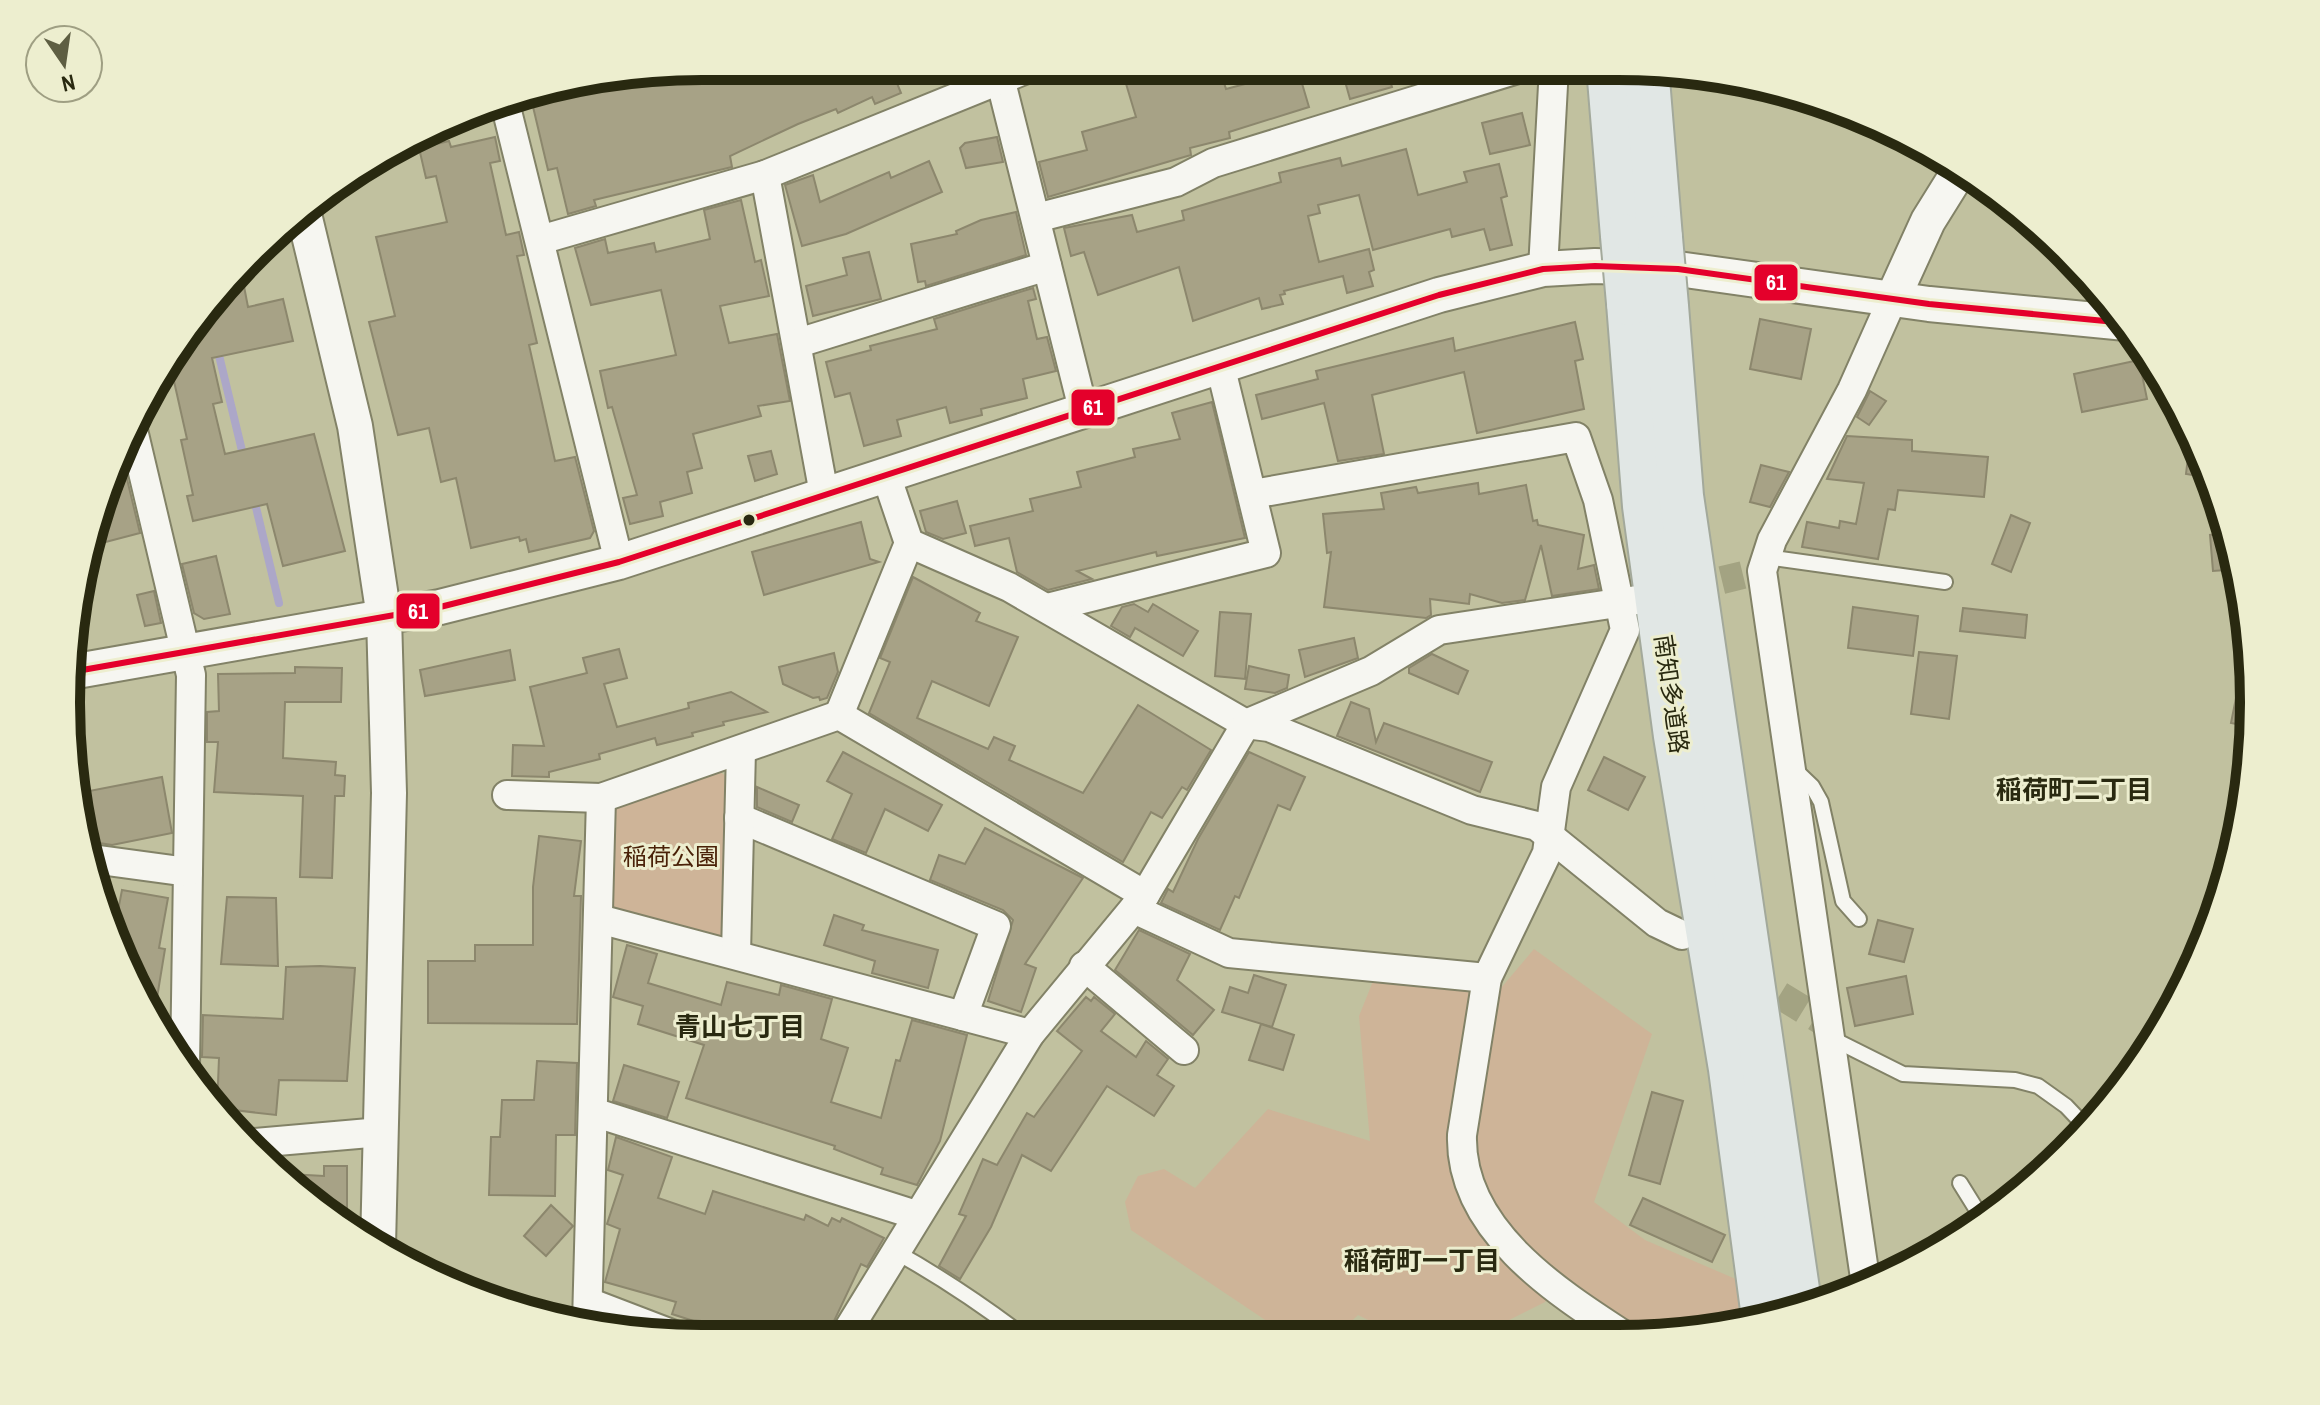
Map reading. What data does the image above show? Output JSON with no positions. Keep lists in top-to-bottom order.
{
  "streets": {
    "highway": ["南知多道路"]
  },
  "districts": ["稲荷町二丁目", "青山七丁目", "稲荷町一丁目"],
  "parks": ["稲荷公園"],
  "lines": ["transit line 61"],
  "north": "bottom"
}
